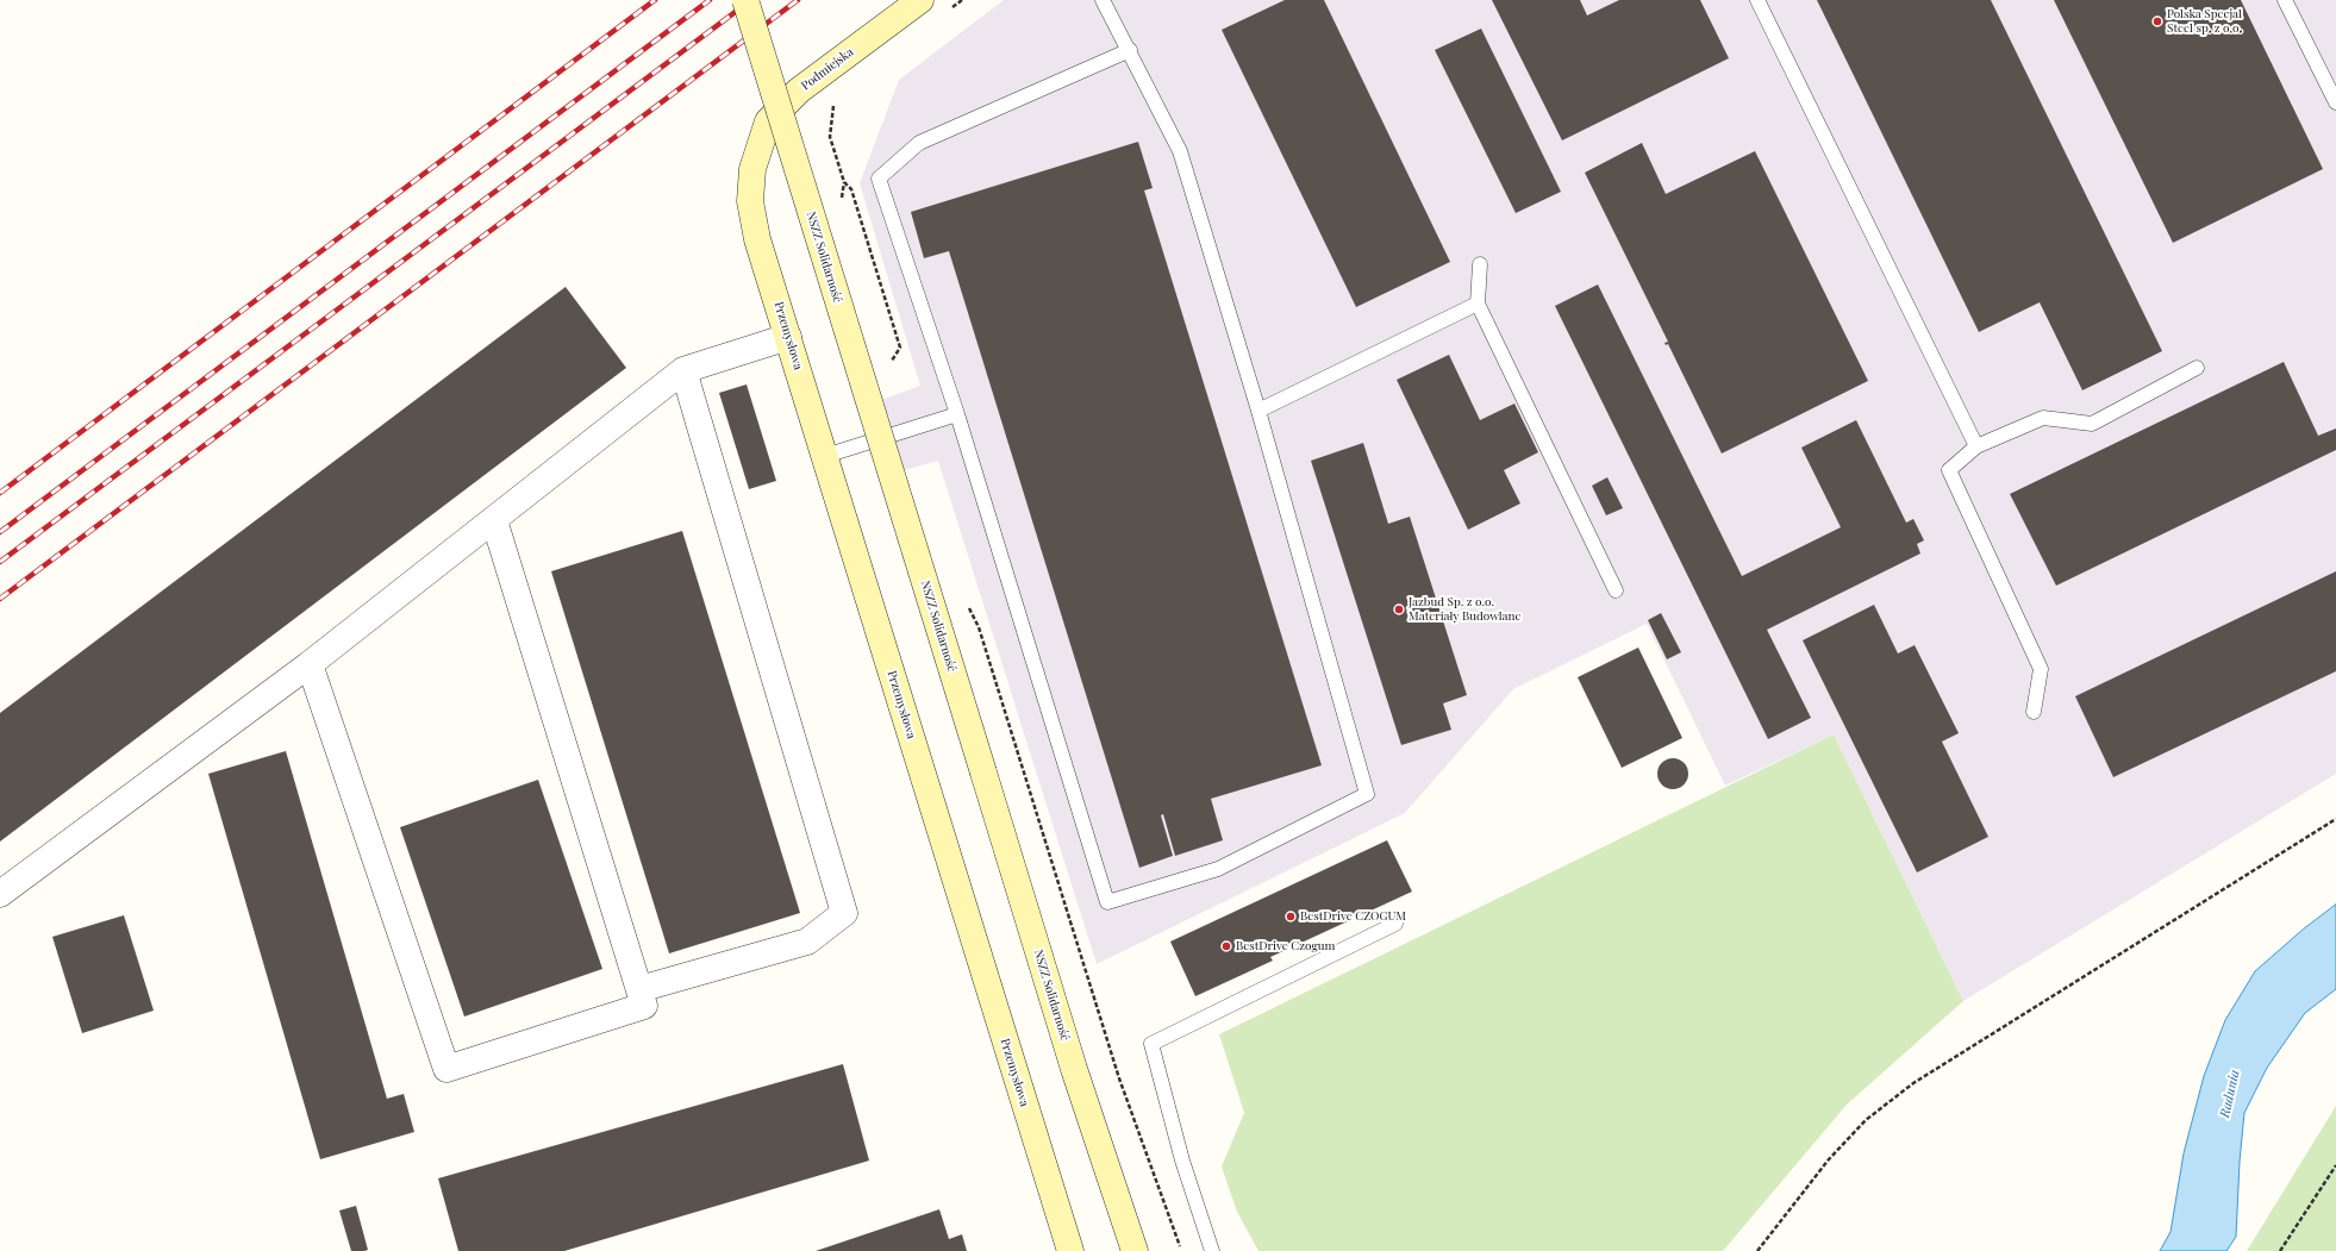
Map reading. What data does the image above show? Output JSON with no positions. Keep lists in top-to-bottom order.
{
  "streets": {
    "street": ["Podmiejska", "NSZZ Solidarność", "Przemysłowa"]
  },
  "crossings": [
    ["Podmiejska", "Przemysłowa"]
  ],
  "water": ["Radunia"],
  "places": [
    "Polska Specjal Steel sp. z o.o.",
    "Jazbud Sp. z o.o. Materiały Budowlane",
    "BestDrive CZOGUM",
    "BestDrive Czogum"
  ]
}
